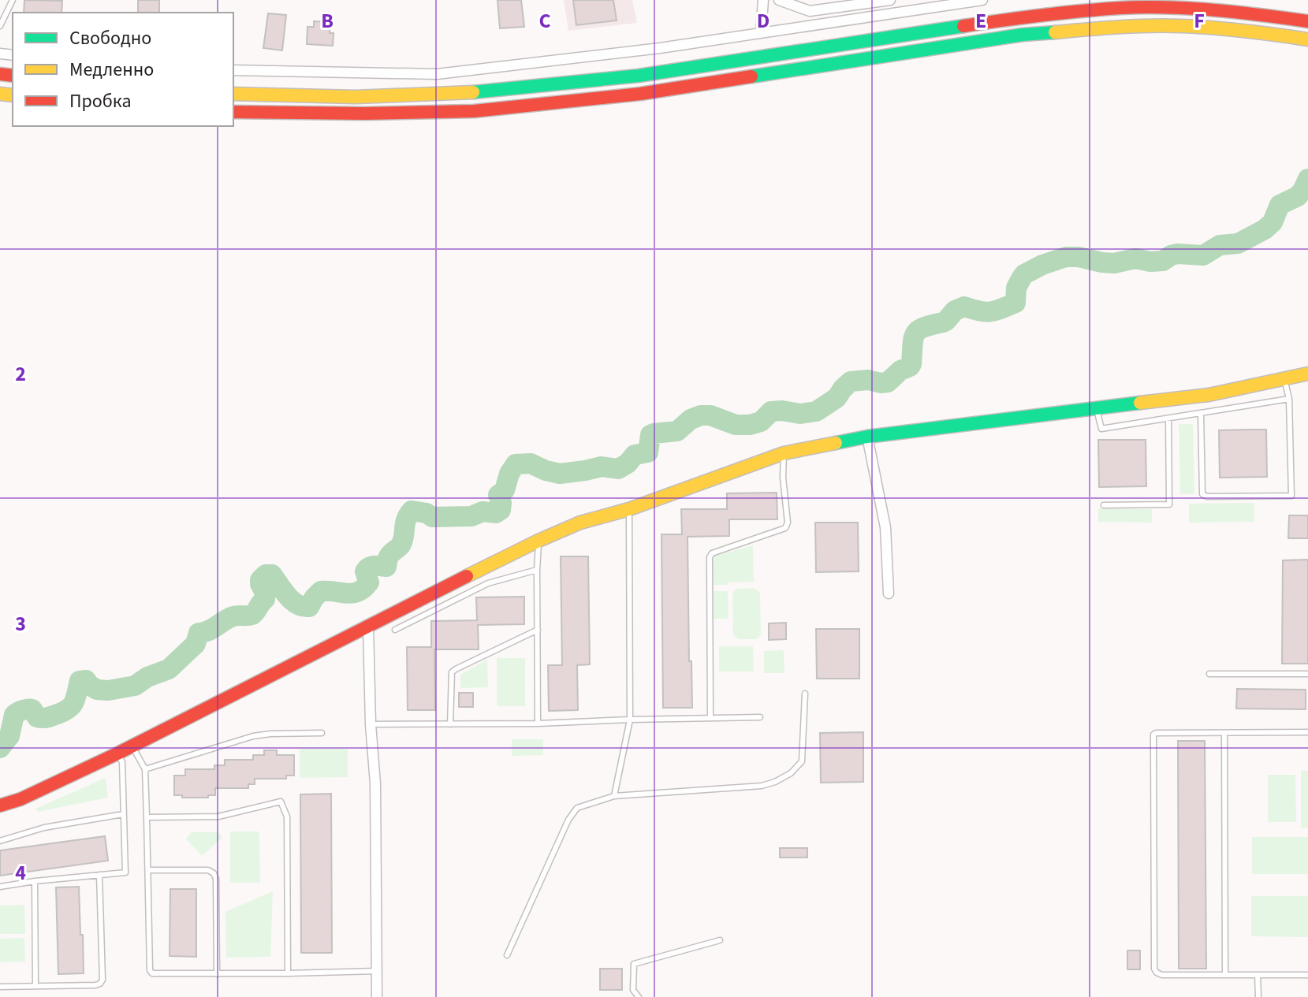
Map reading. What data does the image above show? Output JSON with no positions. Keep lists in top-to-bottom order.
{
  "legend": ["Свободно", "Медленно", "Пробка"],
  "grid": {
    "columns": [
      "B",
      "C",
      "D",
      "E",
      "F"
    ],
    "rows": ["2", "3", "4"]
  }
}
